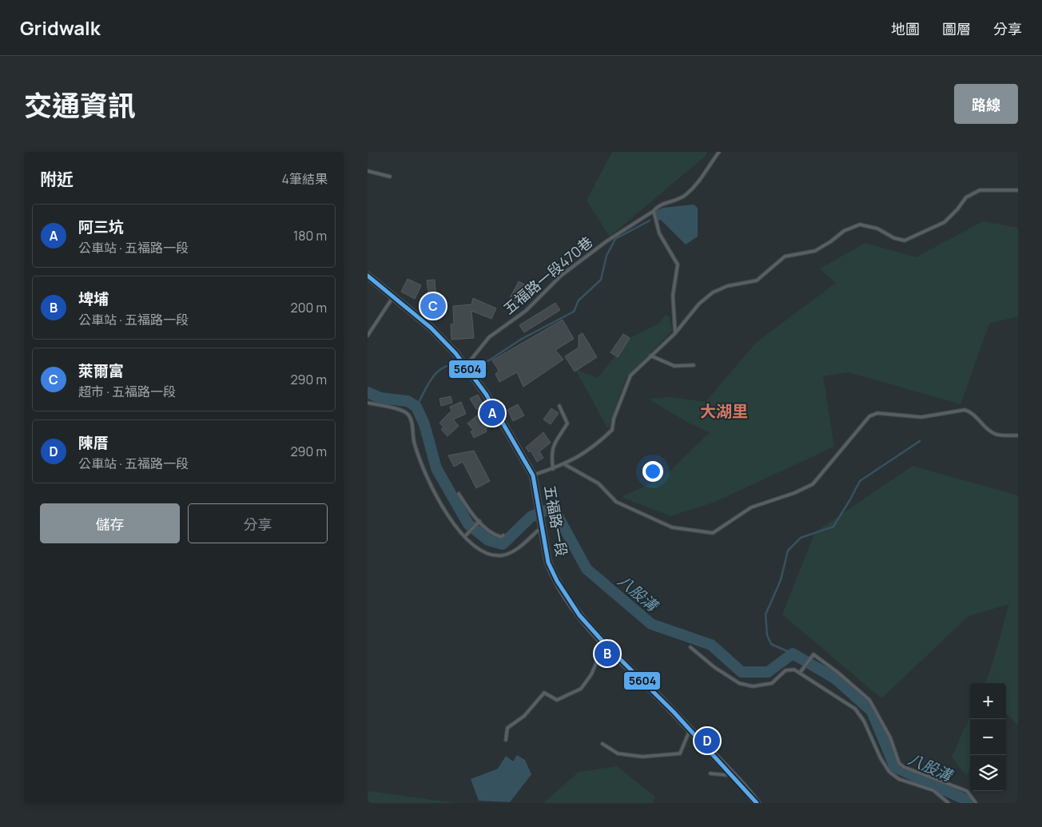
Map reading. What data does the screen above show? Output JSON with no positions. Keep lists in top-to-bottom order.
{
  "streets": {
    "main road": ["五福路一段"],
    "lane": ["五福路一段470巷"]
  },
  "crossings": [
    ["五福路一段470巷", "五福路一段"]
  ],
  "districts": ["大湖里"],
  "water": ["八股溝"],
  "lines": ["transit line 5604"],
  "page": {
    "header": "Gridwalk",
    "nav": ["地圖", "圖層", "分享"],
    "title": "交通資訊",
    "buttons": [
      "路線",
      ["儲存", "分享"]
    ],
    "heading": ["附近", "4筆結果"],
    "list": [
      {
        "mark": "A",
        "name": "阿三坑",
        "note": "公車站 · 五福路一段",
        "value": "180 m"
      },
      {
        "mark": "B",
        "name": "埤埔",
        "note": "公車站 · 五福路一段",
        "value": "200 m"
      },
      {
        "mark": "C",
        "name": "萊爾富",
        "note": "超市 · 五福路一段",
        "value": "290 m"
      },
      {
        "mark": "D",
        "name": "陳厝",
        "note": "公車站 · 五福路一段",
        "value": "290 m"
      }
    ],
    "pins": [
      "C",
      "A",
      "B",
      "D"
    ],
    "map_buttons": ["+", "−"]
  }
}
